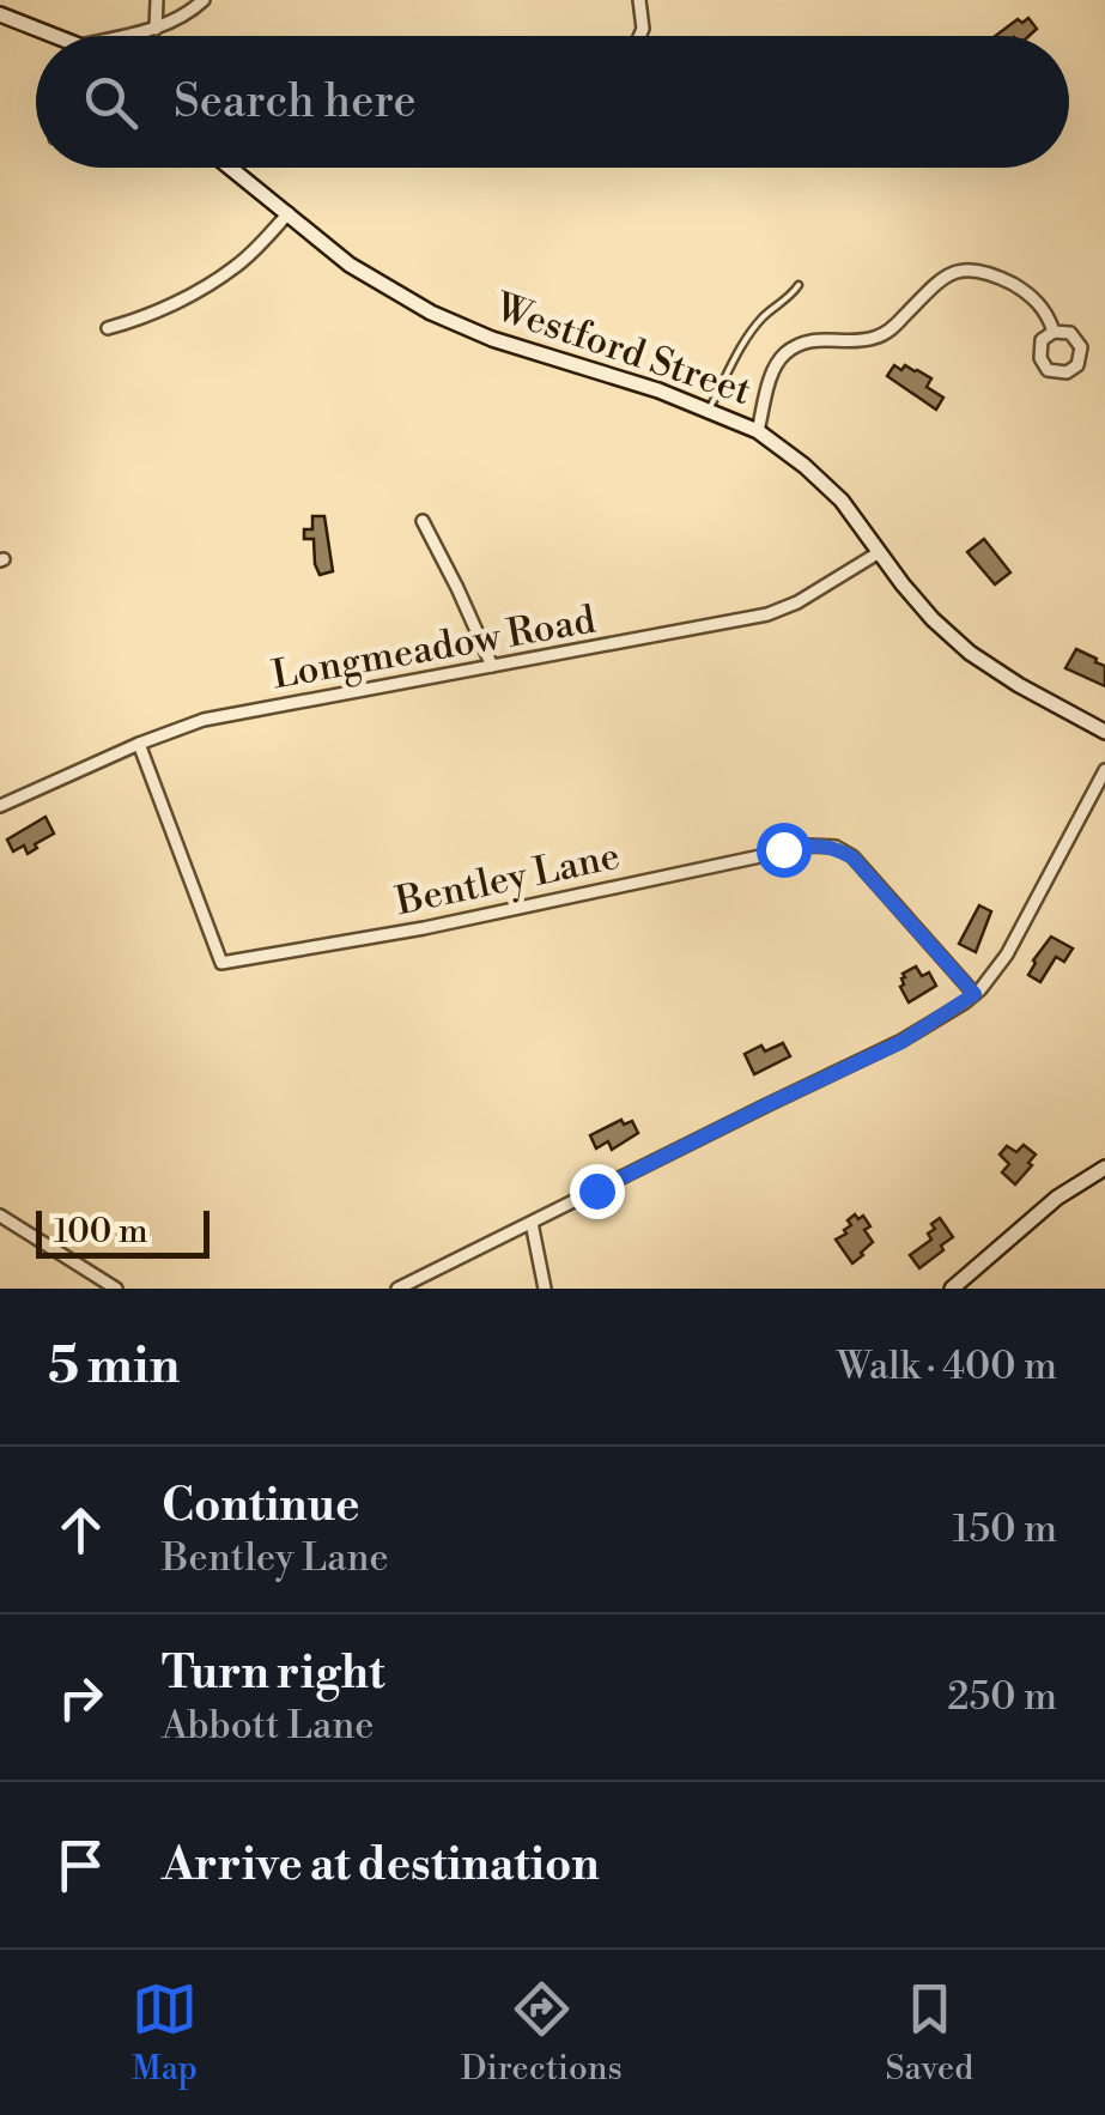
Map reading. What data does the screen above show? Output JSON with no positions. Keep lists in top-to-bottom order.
{
  "streets": {
    "main road": ["Westford Street"],
    "street": ["Longmeadow Road", "Bentley Lane"]
  },
  "crossings": [
    ["Westford Street", "Longmeadow Road"],
    ["Longmeadow Road", "Bentley Lane"]
  ],
  "scale_bar": "100 m",
  "page": {
    "search": "Search here",
    "scale": "100 m",
    "heading": ["5 min", "Walk · 400 m"],
    "list": [
      ["Continue", "Bentley Lane", "150 m"],
      ["Turn right", "Abbott Lane", "250 m"],
      "Arrive at destination"
    ],
    "nav": ["Map", "Directions", "Saved"]
  }
}
